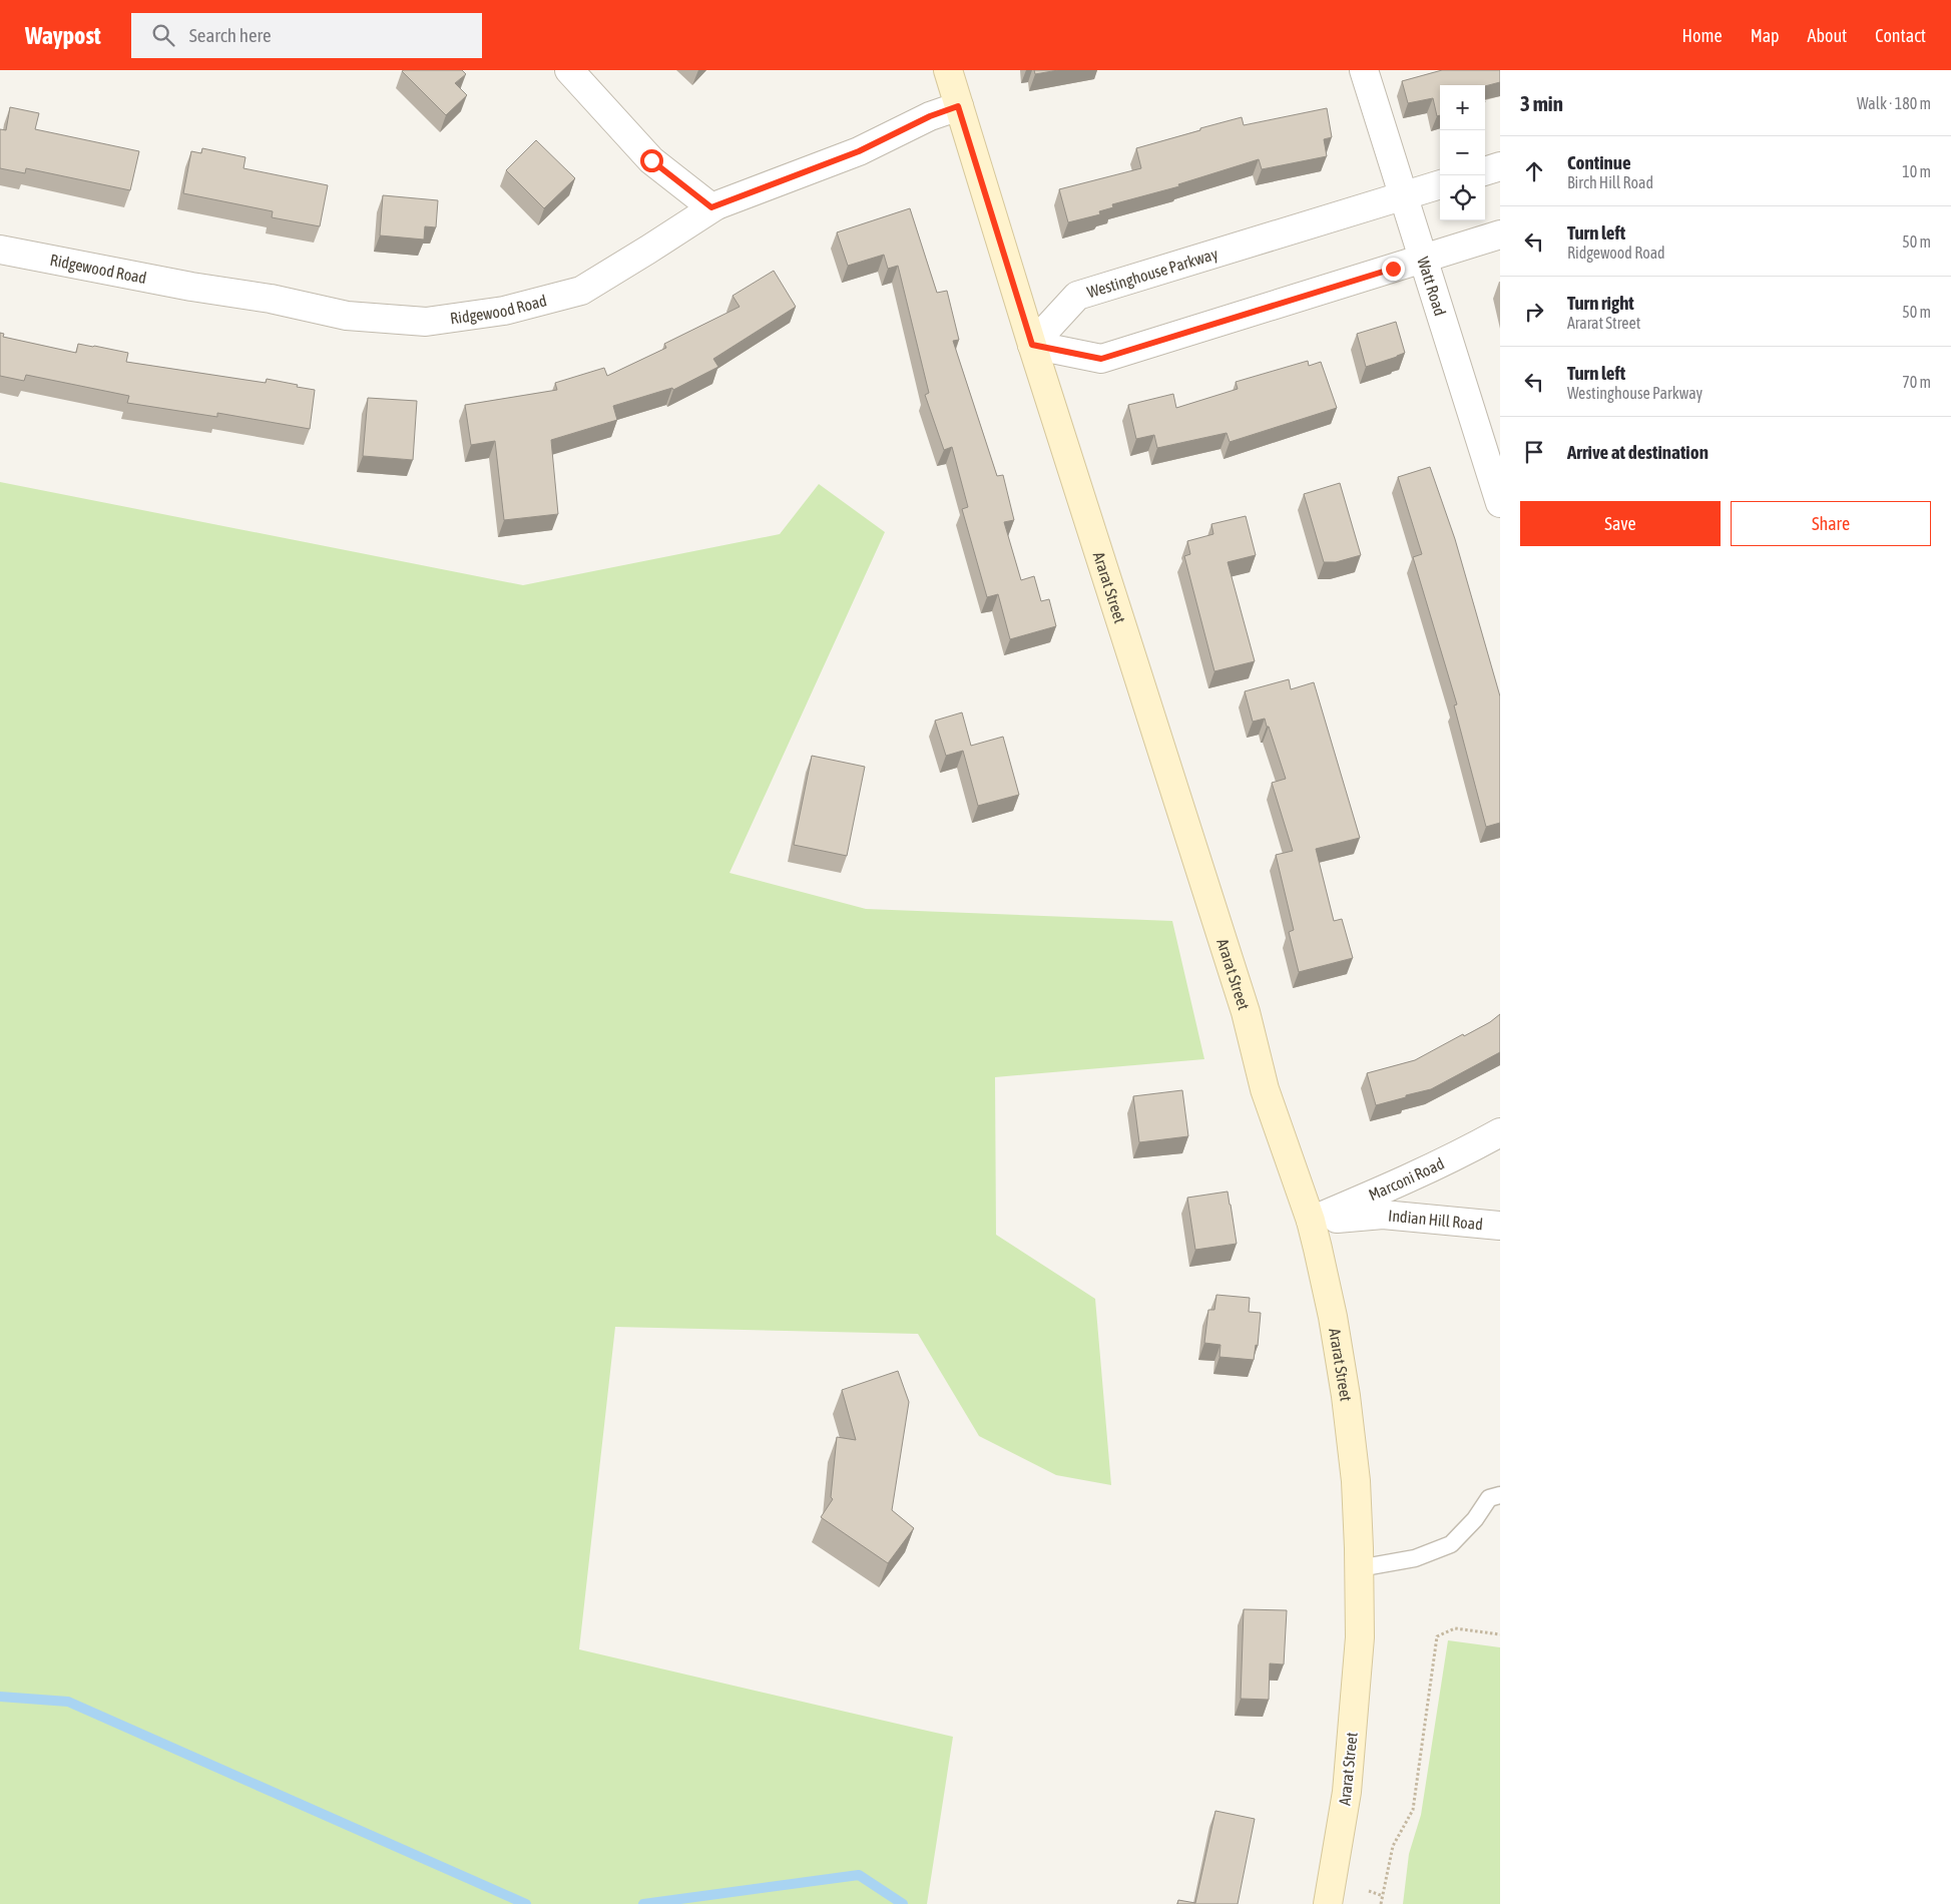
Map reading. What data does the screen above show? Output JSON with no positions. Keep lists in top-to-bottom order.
{
  "streets": {
    "main road": ["Ararat Street"],
    "street": [
      "Ridgewood Road",
      "Westinghouse Parkway",
      "Watt Road",
      "Marconi Road",
      "Indian Hill Road"
    ]
  },
  "crossings": [
    ["Ridgewood Road", "Ararat Street"],
    ["Westinghouse Parkway", "Watt Road"],
    ["Westinghouse Parkway", "Ararat Street"],
    ["Ararat Street", "Marconi Road"],
    ["Ararat Street", "Indian Hill Road"],
    ["Marconi Road", "Indian Hill Road"]
  ],
  "page": {
    "header": "Waypost",
    "search": "Search here",
    "nav": [
      "Home",
      "Map",
      "About",
      "Contact"
    ],
    "heading": ["3 min", "Walk · 180 m"],
    "map_buttons": ["+", "−"],
    "list": [
      ["Continue", "Birch Hill Road", "10 m"],
      ["Turn left", "Ridgewood Road", "50 m"],
      ["Turn right", "Ararat Street", "50 m"],
      ["Turn left", "Westinghouse Parkway", "70 m"],
      "Arrive at destination"
    ],
    "buttons": ["Save", "Share"]
  }
}
